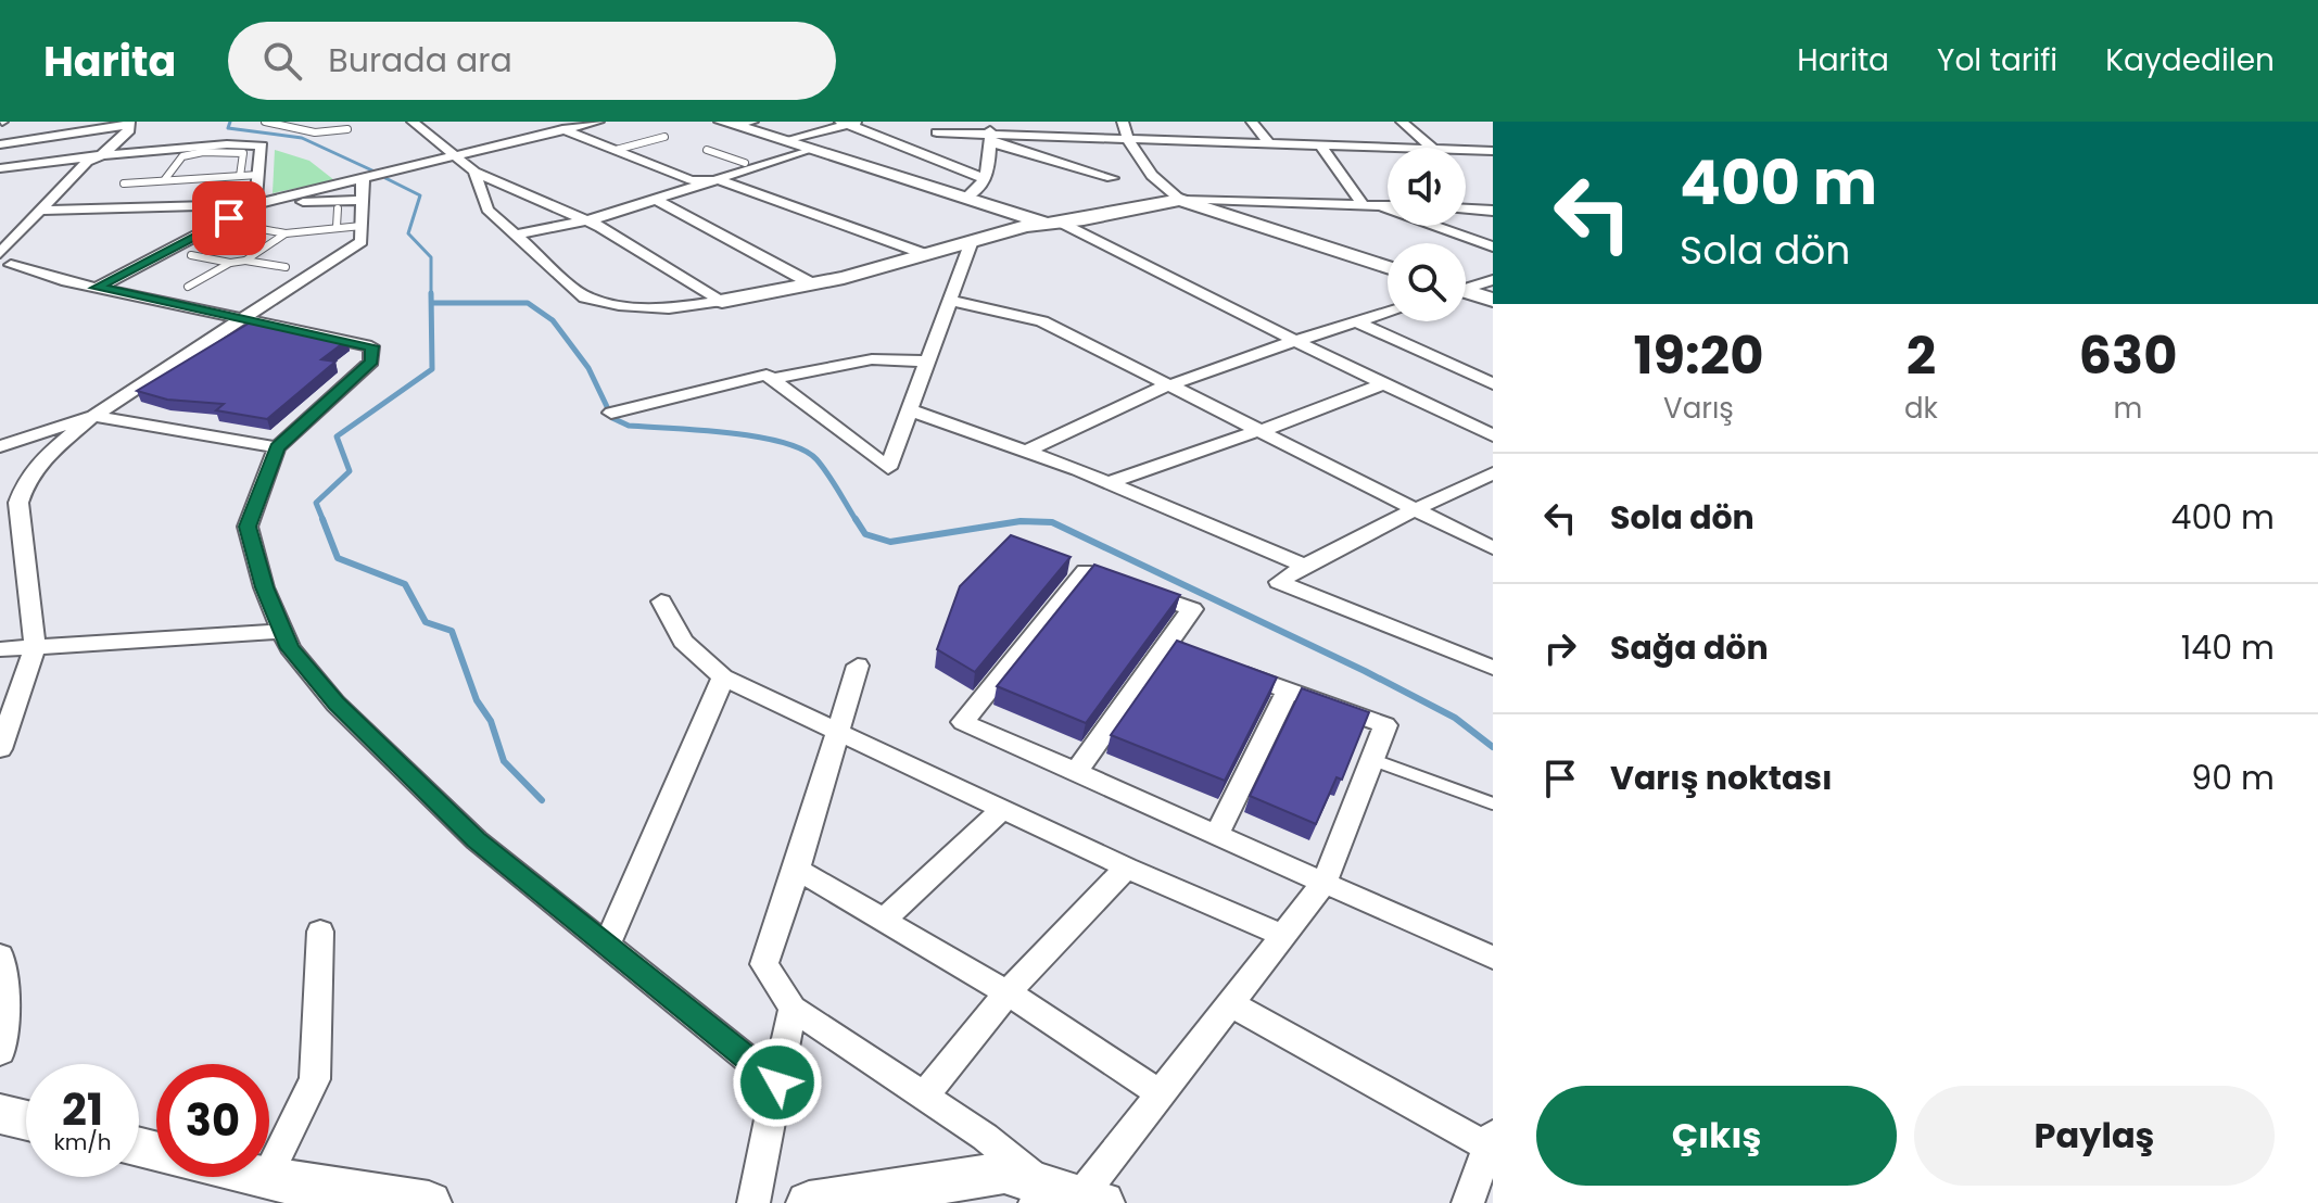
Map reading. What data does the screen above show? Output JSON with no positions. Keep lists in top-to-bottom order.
{
  "page": {
    "header": "Harita",
    "search": "Burada ara",
    "nav": ["Harita", "Yol tarifi", "Kaydedilen"],
    "turn": ["400 m", "Sola dön"],
    "eta": [
      "19:20",
      "Varış",
      "2",
      "dk",
      "630",
      "m"
    ],
    "list": [
      {
        "name": "Sola dön",
        "value": "400 m"
      },
      {
        "name": "Sağa dön",
        "value": "140 m"
      },
      {
        "name": "Varış noktası",
        "value": "90 m"
      }
    ],
    "speed": "21 km/h",
    "limit": "30",
    "buttons": ["Çıkış", "Paylaş"]
  }
}
